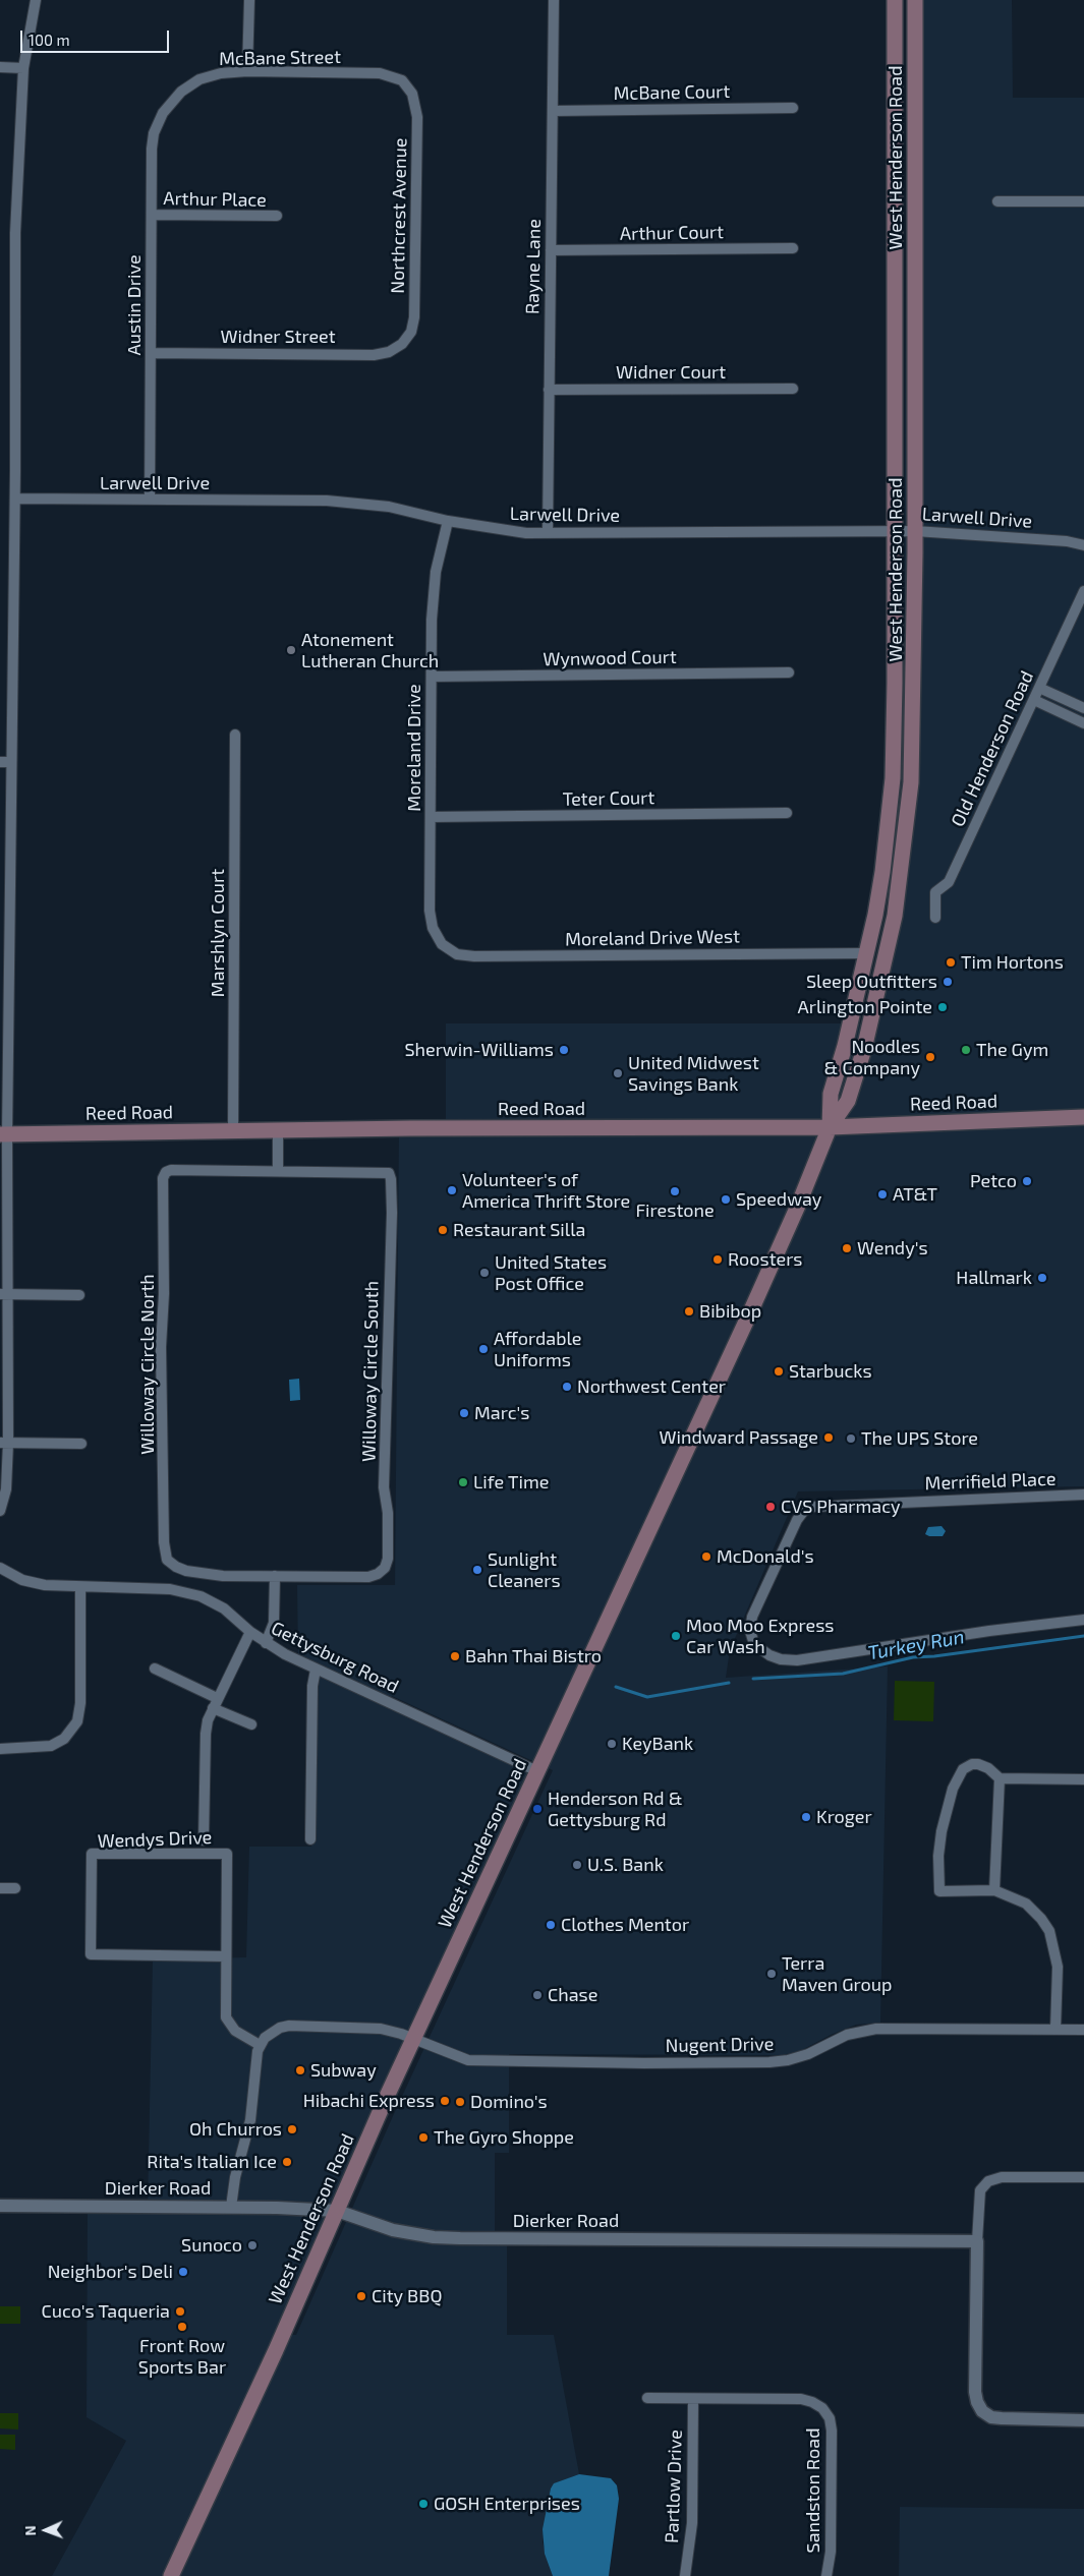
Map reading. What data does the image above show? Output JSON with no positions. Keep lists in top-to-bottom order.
{
  "streets": {
    "main road": ["West Henderson Road", "Reed Road"],
    "street": [
      "McBane Street",
      "McBane Court",
      "Arthur Place",
      "Northcrest Avenue",
      "Arthur Court",
      "Rayne Lane",
      "Austin Drive",
      "Widner Street",
      "Widner Court",
      "Larwell Drive",
      "Wynwood Court",
      "Moreland Drive",
      "Old Henderson Road",
      "Teter Court",
      "Marshlyn Court",
      "Moreland Drive West",
      "Willoway Circle North",
      "Willoway Circle South",
      "Merrifield Place",
      "Gettysburg Road",
      "Wendys Drive",
      "Nugent Drive",
      "Dierker Road",
      "Partlow Drive",
      "Sandston Road"
    ]
  },
  "crossings": [
    ["McBane Street", "Northcrest Avenue"],
    ["McBane Street", "Austin Drive"],
    ["McBane Court", "Rayne Lane"],
    ["West Henderson Road", "Larwell Drive"],
    ["West Henderson Road", "Moreland Drive West"],
    ["West Henderson Road", "Reed Road"],
    ["West Henderson Road", "Gettysburg Road"],
    ["West Henderson Road", "Nugent Drive"],
    ["West Henderson Road", "Dierker Road"],
    ["Arthur Place", "Austin Drive"],
    ["Northcrest Avenue", "Widner Street"],
    ["Arthur Court", "Rayne Lane"],
    ["Rayne Lane", "Widner Court"],
    ["Rayne Lane", "Larwell Drive"],
    ["Austin Drive", "Widner Street"],
    ["Austin Drive", "Larwell Drive"],
    ["Larwell Drive", "Moreland Drive"],
    ["Wynwood Court", "Moreland Drive"],
    ["Moreland Drive", "Teter Court"],
    ["Moreland Drive", "Moreland Drive West"],
    ["Marshlyn Court", "Reed Road"],
    ["Willoway Circle North", "Willoway Circle South"],
    ["Partlow Drive", "Sandston Road"]
  ],
  "water": ["Turkey Run"],
  "places": [
    "Atonement Lutheran Church",
    "Tim Hortons",
    "Sleep Outfitters",
    "Arlington Pointe",
    "Sherwin-Williams",
    "The Gym",
    "Noodles & Company",
    "United Midwest Savings Bank",
    "Petco",
    "Volunteer's of America Thrift Store",
    "Firestone",
    "AT&T",
    "Speedway",
    "Restaurant Silla",
    "Wendy's",
    "Roosters",
    "United States Post Office",
    "Hallmark",
    "Bibibop",
    "Affordable Uniforms",
    "Starbucks",
    "Northwest Center",
    "Marc's",
    "Windward Passage",
    "The UPS Store",
    "Life Time",
    "CVS Pharmacy",
    "McDonald's",
    "Sunlight Cleaners",
    "Moo Moo Express Car Wash",
    "Bahn Thai Bistro",
    "KeyBank",
    "Henderson Rd & Gettysburg Rd",
    "Kroger",
    "U.S. Bank",
    "Clothes Mentor",
    "Terra Maven Group",
    "Chase",
    "Subway",
    "Hibachi Express",
    "Domino's",
    "Oh Churros",
    "The Gyro Shoppe",
    "Rita's Italian Ice",
    "Sunoco",
    "Neighbor's Deli",
    "City BBQ",
    "Cuco's Taqueria",
    "Front Row Sports Bar",
    "GOSH Enterprises"
  ],
  "scale_bar": "100 m",
  "north": "left"
}
